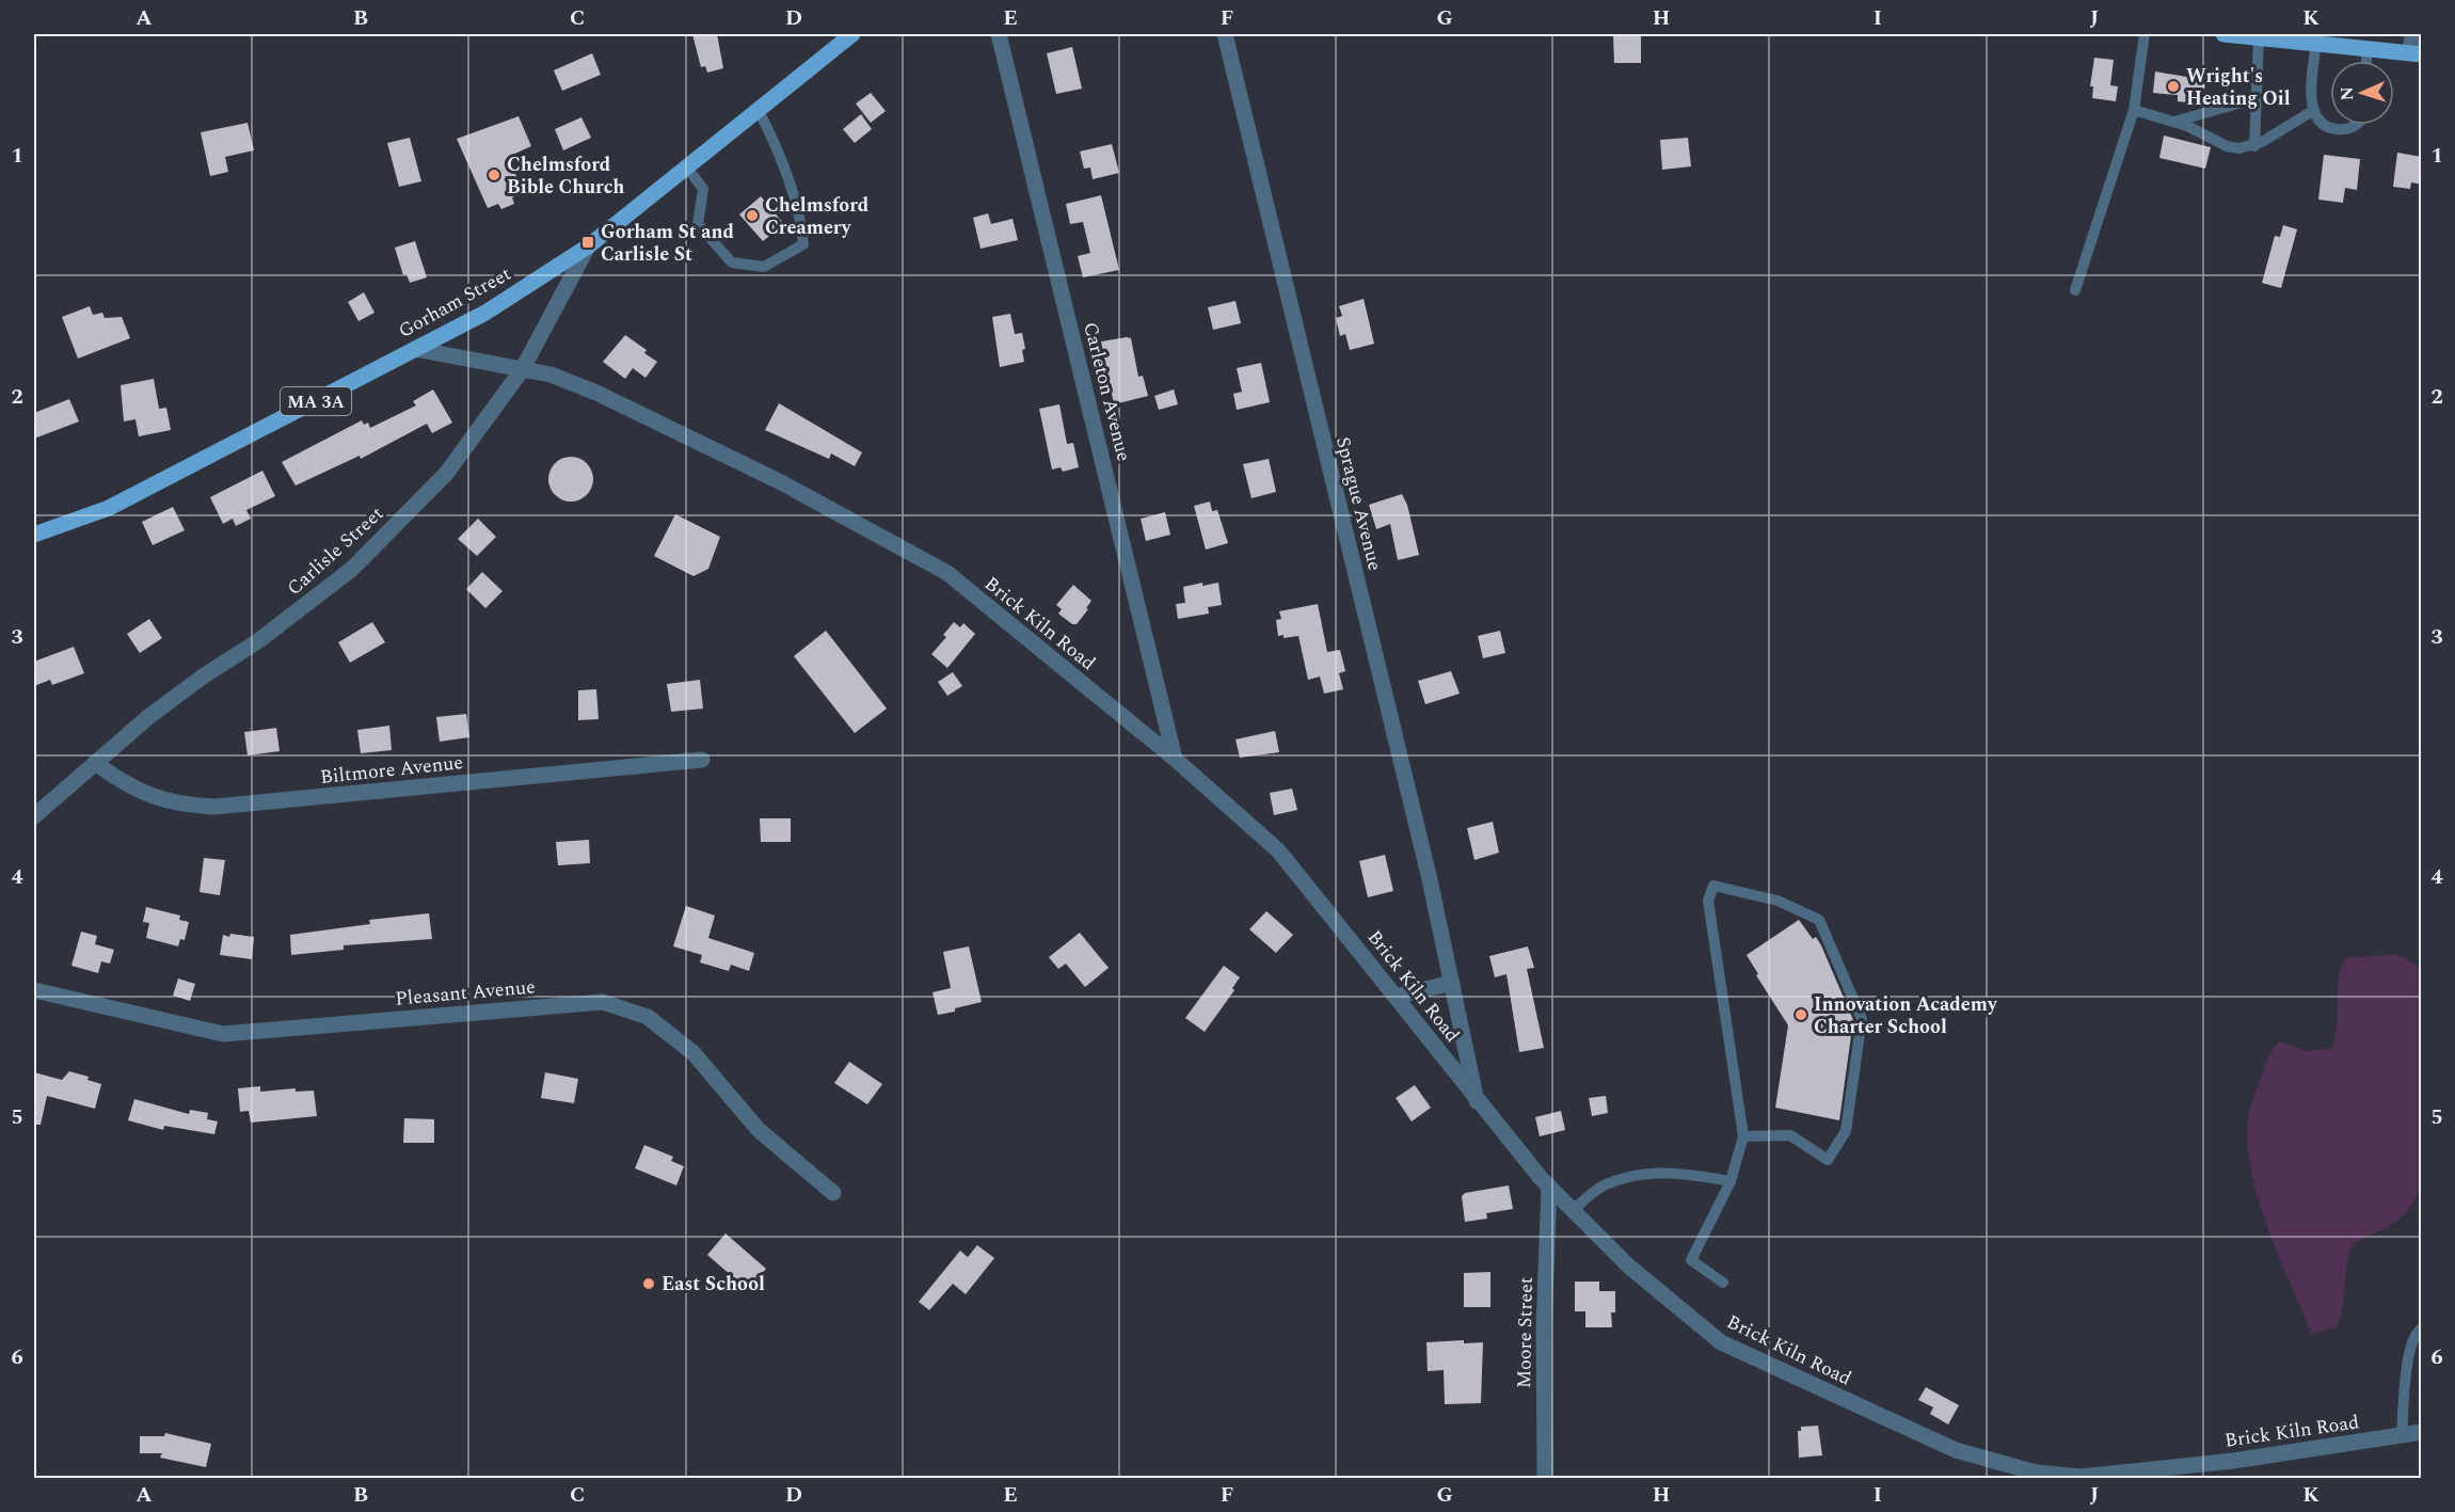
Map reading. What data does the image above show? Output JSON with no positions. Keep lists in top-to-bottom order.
{
  "streets": {
    "main road": ["Gorham Street", "MA 3A"],
    "street": [
      "Carleton Avenue",
      "Sprague Avenue",
      "Carlisle Street",
      "Brick Kiln Road",
      "Biltmore Avenue",
      "Pleasant Avenue",
      "Moore Street"
    ]
  },
  "crossings": [
    ["Gorham Street", "Carlisle Street"],
    ["Gorham Street", "Brick Kiln Road"],
    ["Carleton Avenue", "Brick Kiln Road"],
    ["Sprague Avenue", "Brick Kiln Road"],
    ["Carlisle Street", "Brick Kiln Road"],
    ["Carlisle Street", "Biltmore Avenue"],
    ["Brick Kiln Road", "Moore Street"]
  ],
  "places": {
    "other": [
      "Wright's Heating Oil",
      "Chelmsford Bible Church",
      "Chelmsford Creamery",
      "Innovation Academy Charter School",
      "East School"
    ],
    "transit": ["Gorham St and Carlisle St"]
  },
  "north": "left",
  "grid": {
    "columns": [
      "A",
      "B",
      "C",
      "D",
      "E",
      "F",
      "G",
      "H",
      "I",
      "J",
      "K"
    ],
    "rows": [
      "1",
      "2",
      "3",
      "4",
      "5",
      "6"
    ]
  }
}
